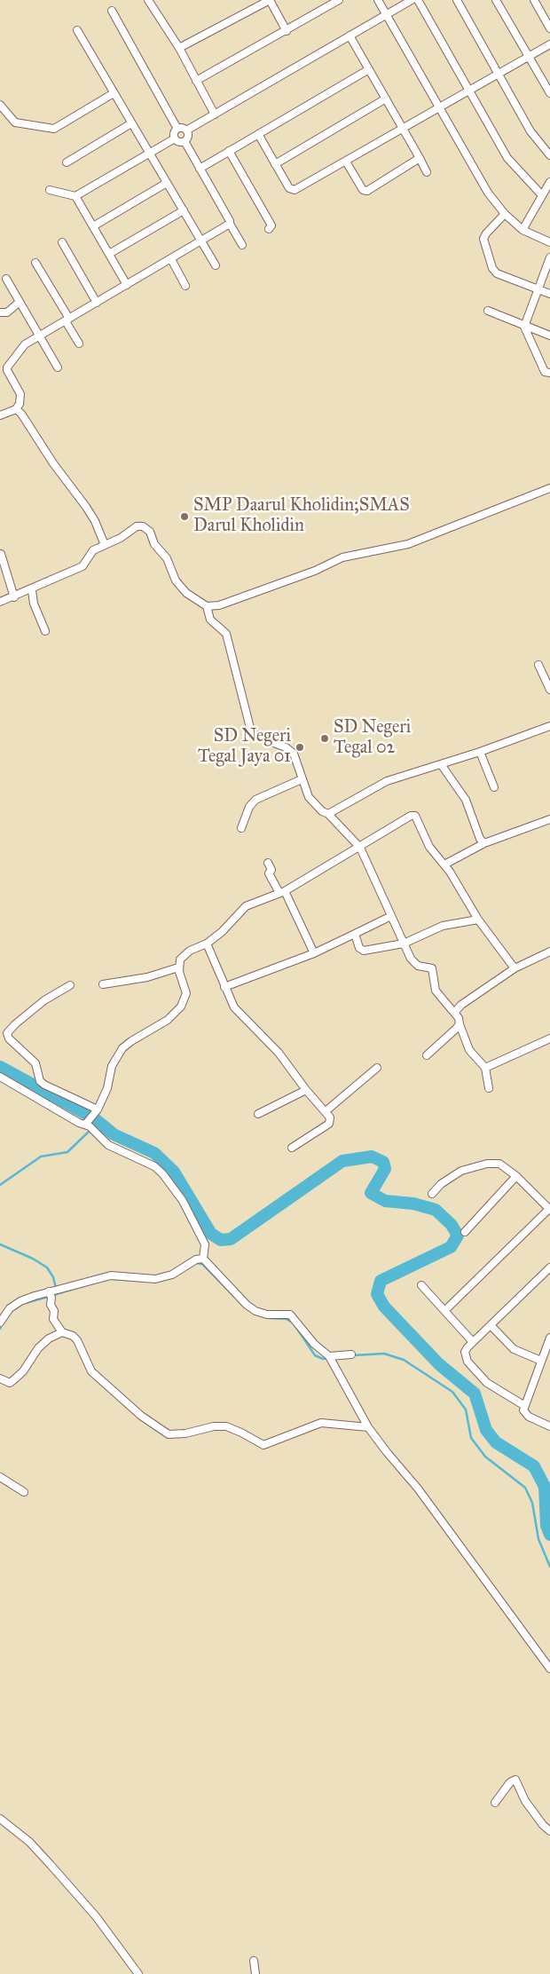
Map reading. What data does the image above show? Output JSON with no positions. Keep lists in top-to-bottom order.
{
  "places": ["SMP Daarul Kholidin;SMAS Darul Kholidin", "SD Negeri Tegal 02", "SD Negeri Tegal Jaya 01"]
}
